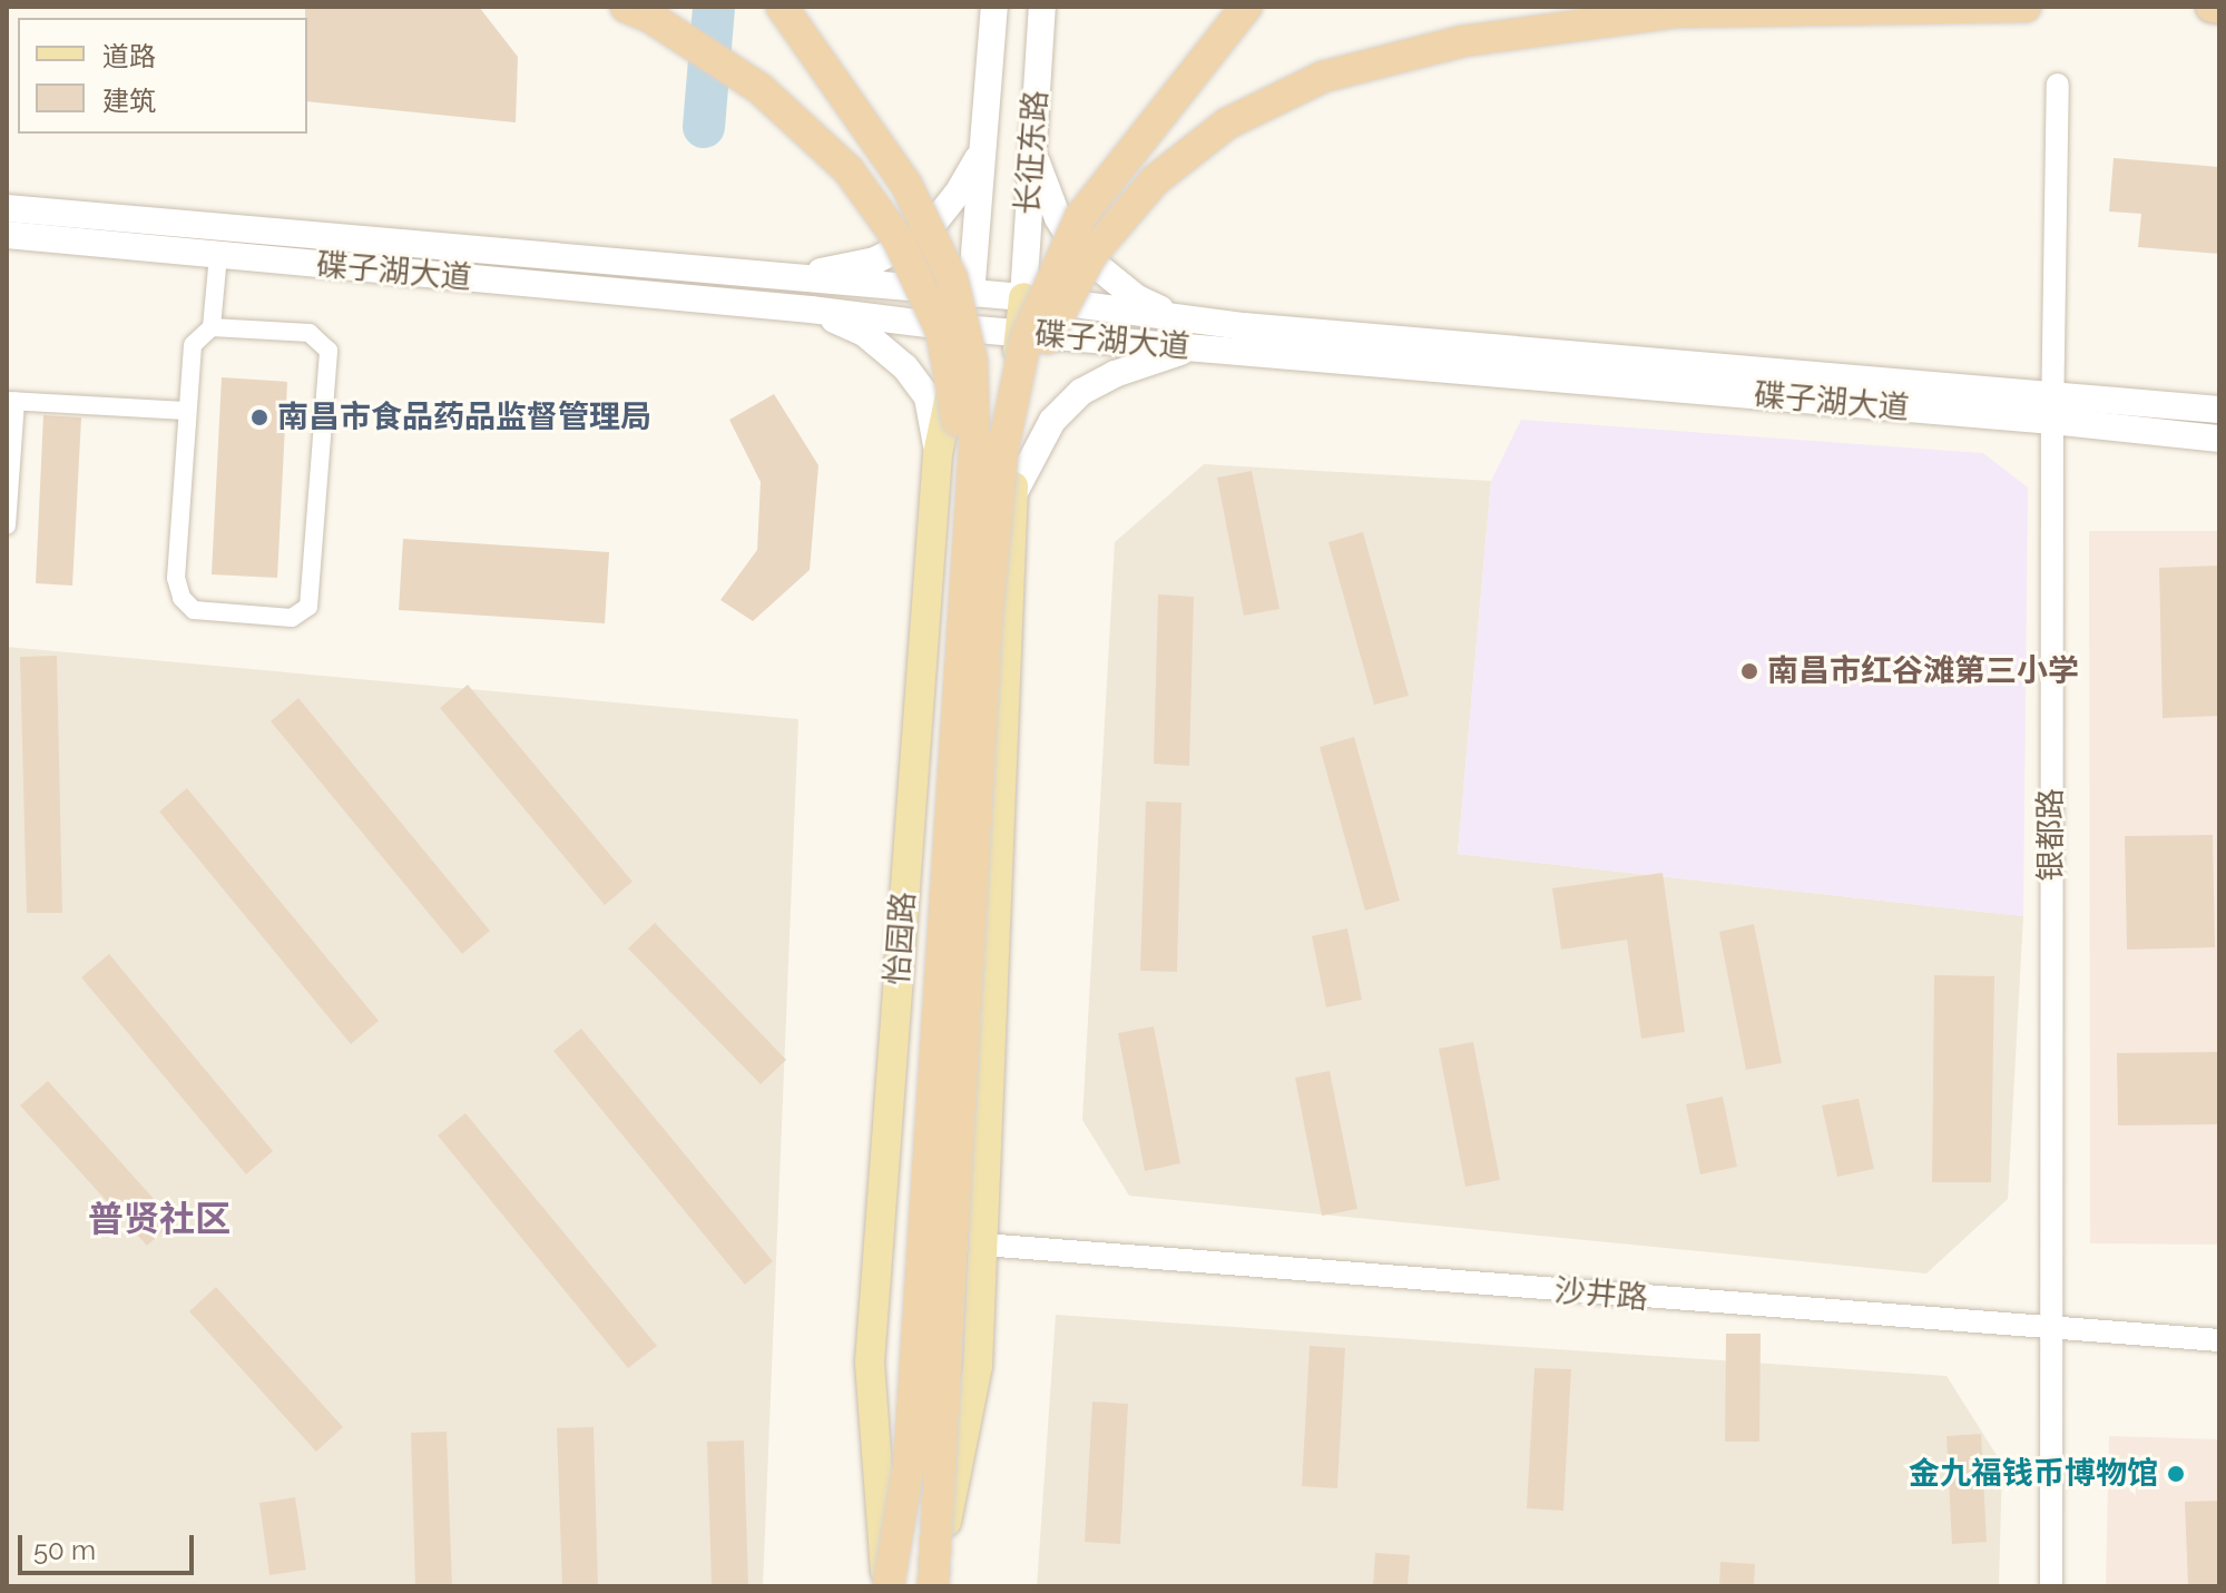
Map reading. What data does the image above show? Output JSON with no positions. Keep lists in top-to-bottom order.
{
  "streets": {
    "main road": ["长征东路", "碟子湖大道", "怡园路"],
    "street": ["银都路", "沙井路"]
  },
  "crossings": [
    ["长征东路", "碟子湖大道"],
    ["长征东路", "怡园路"],
    ["碟子湖大道", "银都路"],
    ["碟子湖大道", "怡园路"],
    ["银都路", "沙井路"]
  ],
  "districts": ["普贤社区"],
  "places": ["南昌市食品药品监督管理局", "南昌市红谷滩第三小学", "金九福钱币博物馆"],
  "legend": ["道路", "建筑"],
  "scale_bar": "50 m"
}
